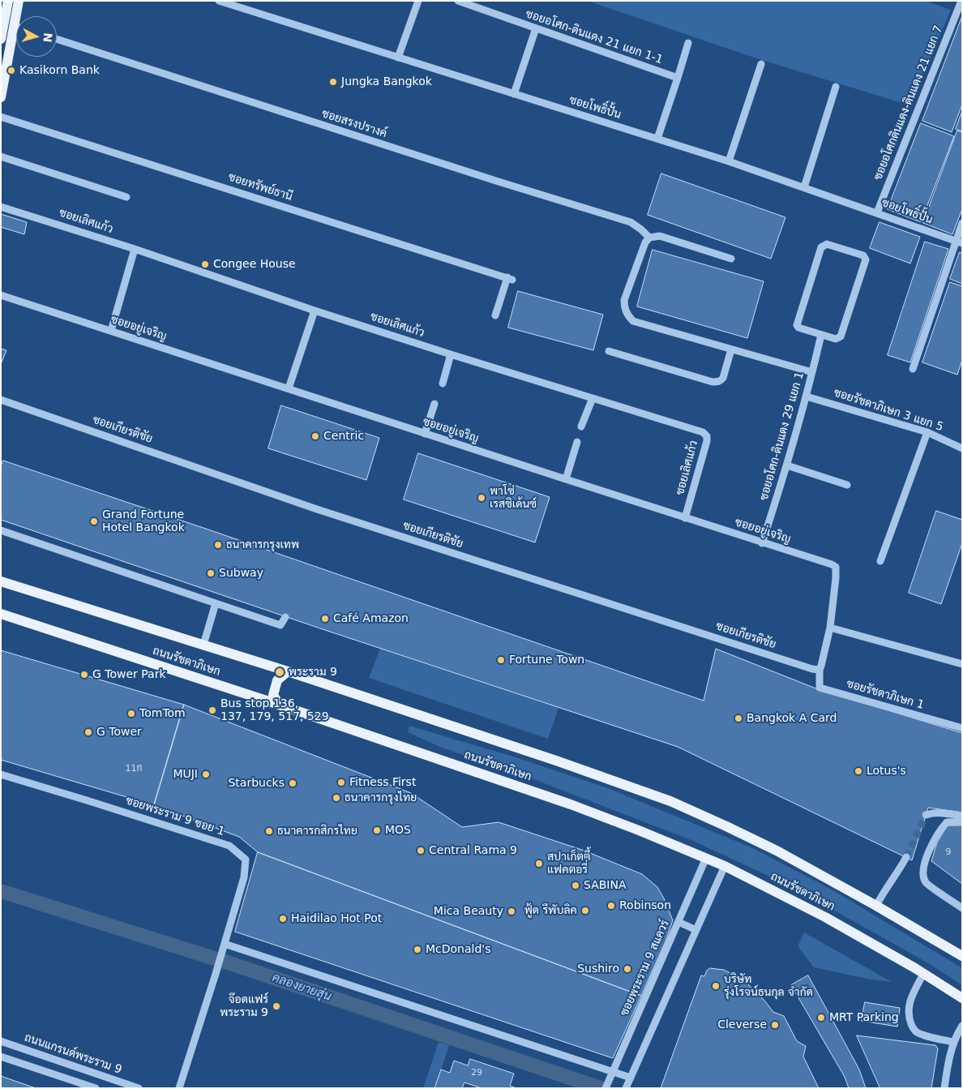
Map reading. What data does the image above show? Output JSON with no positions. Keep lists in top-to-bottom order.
{
  "streets": {
    "main road": ["ถนนรัชดาภิเษก"],
    "street": [
      "ซอยอโศก-ดินแดง 21 แยก 1-1",
      "ซอยอโศกดินแดง-ดินแดง 21 แยก 7",
      "ซอยโพธิ์ปั้น",
      "ซอยสรงปรางค์",
      "ซอยทรัพย์ธานี",
      "ซอยเลิศแก้ว",
      "ซอยอยู่เจริญ",
      "ซอยรัชดาภิเษก 3 แยก 5",
      "ซอยเกียรติชัย",
      "ซอยอโศก-ดินแดง 29 แยก 1",
      "ซอยรัชดาภิเษก 1",
      "ซอยพระราม 9 ซอย 1",
      "ซอยพระราม 9 สแควร์",
      "ถนนแกรนด์พระราม 9"
    ]
  },
  "crossings": [
    ["ซอยอโศกดินแดง-ดินแดง 21 แยก 7", "ซอยโพธิ์ปั้น"],
    ["ซอยเลิศแก้ว", "ซอยอยู่เจริญ"],
    ["ซอยอยู่เจริญ", "ซอยอโศก-ดินแดง 29 แยก 1"],
    ["ซอยรัชดาภิเษก 3 แยก 5", "ซอยอโศก-ดินแดง 29 แยก 1"],
    ["ซอยเกียรติชัย", "ซอยรัชดาภิเษก 1"],
    ["ถนนรัชดาภิเษก", "ซอยพระราม 9 สแควร์"]
  ],
  "water": ["คลองยายสุ่น"],
  "places": [
    "Kasikorn Bank",
    "Jungka Bangkok",
    "Congee House",
    "Centric",
    "พาโซ่ เรสซิเด้นซ์",
    "Grand Fortune Hotel Bangkok",
    "ธนาคารกรุงเทพ",
    "Subway",
    "Café Amazon",
    "Fortune Town",
    "พระราม 9",
    "G Tower Park",
    "Bus stop 136, 137, 179, 517, 529",
    "TomTom",
    "Bangkok A Card",
    "G Tower",
    "Lotus's",
    "MUJI",
    "Fitness First",
    "Starbucks",
    "ธนาคารกรุงไทย",
    "MOS",
    "ธนาคารกสิกรไทย",
    "Central Rama 9",
    "สปาเก็ตตี้ แฟคตอรี่",
    "SABINA",
    "Robinson",
    "ฟู้ด รีพับลิค",
    "Mica Beauty",
    "Haidilao Hot Pot",
    "McDonald's",
    "Sushiro",
    "บริษัท รุ่งโรจน์ธนกุล จำกัด",
    "จ๊อดแฟร์ พระราม 9",
    "MRT Parking",
    "Cleverse"
  ],
  "house_numbers": ["11fl", "9", "29"],
  "north": "right"
}
